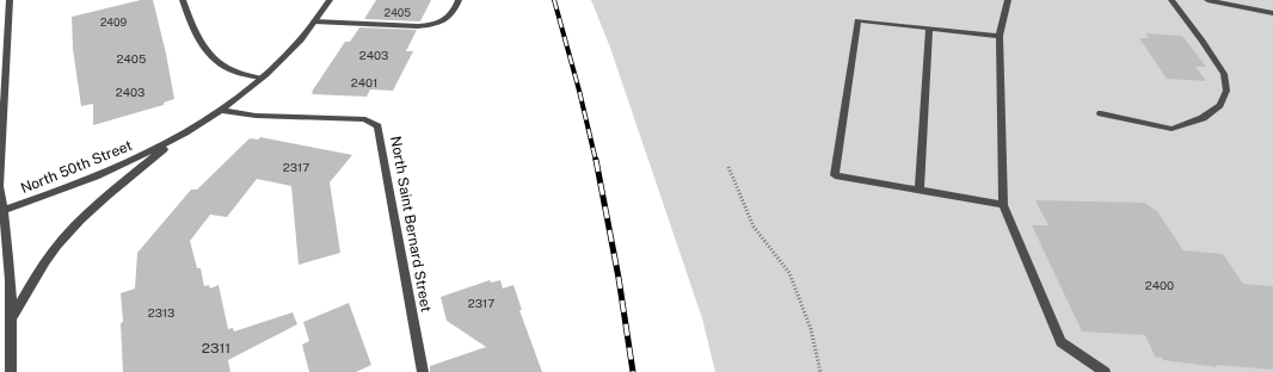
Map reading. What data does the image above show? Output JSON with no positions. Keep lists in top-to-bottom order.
{
  "streets": {
    "street": ["North 50th Street", "North Saint Bernard Street"]
  },
  "crossings": [
    ["North 50th Street", "North Saint Bernard Street"]
  ],
  "house_numbers": [
    "2405",
    "2409",
    "2403",
    "2405",
    "2401",
    "2403",
    "2317",
    "2400",
    "2317",
    "2313",
    "2311"
  ]
}
